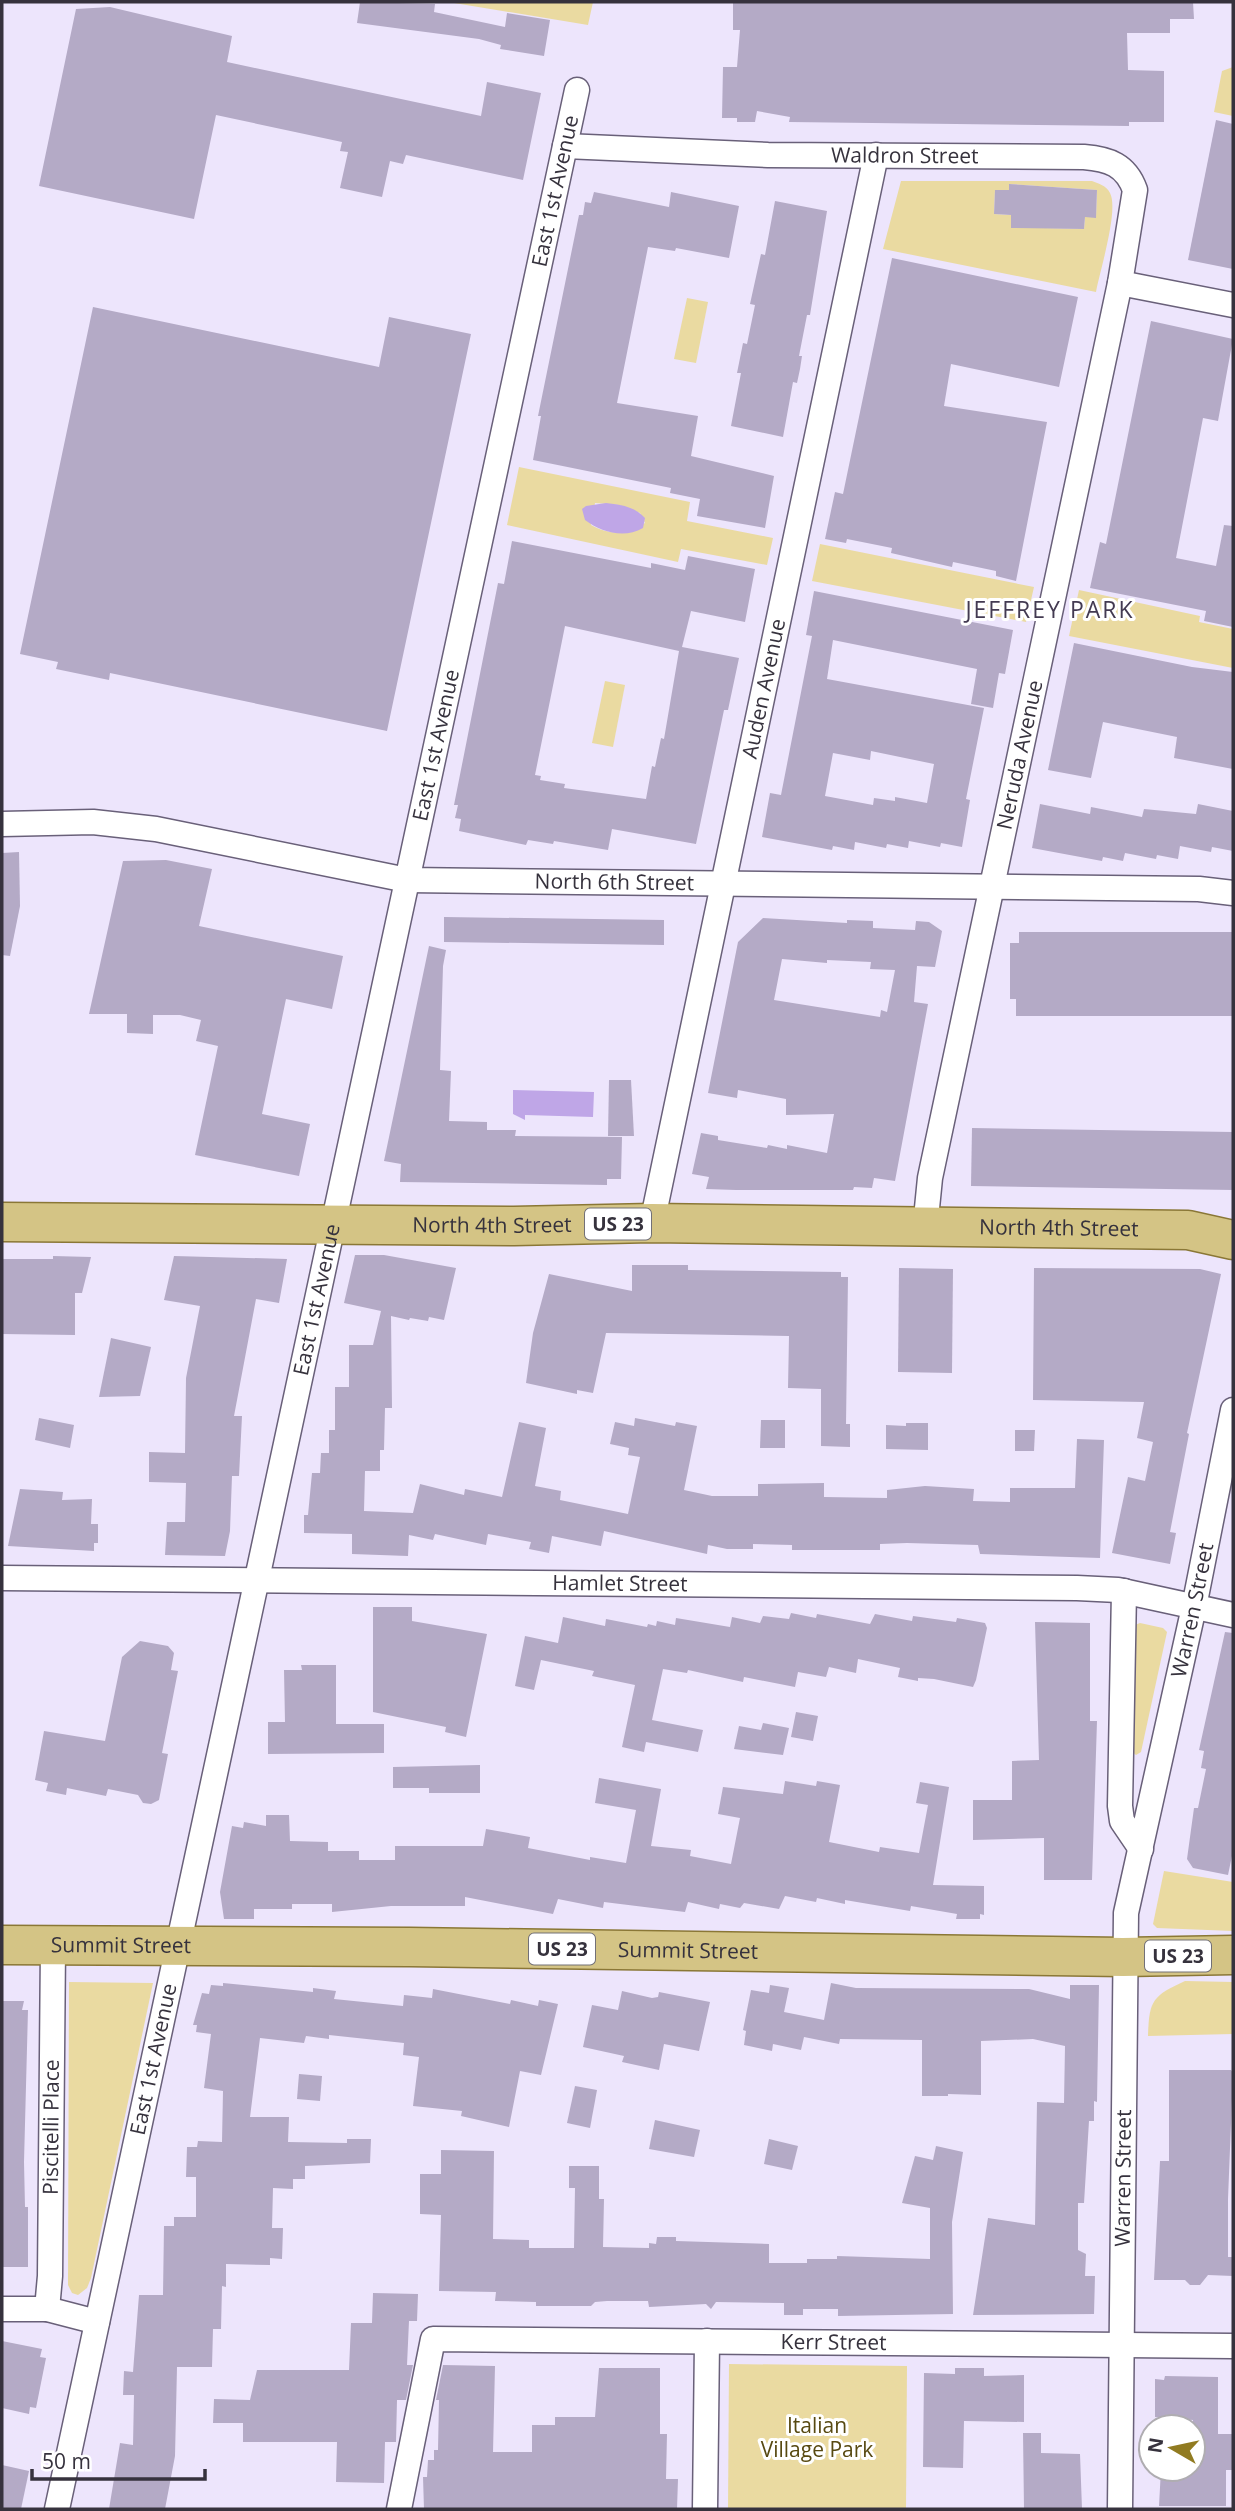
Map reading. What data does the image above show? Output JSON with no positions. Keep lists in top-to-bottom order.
{
  "streets": {
    "main road": ["US 23", "North 4th Street", "Summit Street"],
    "street": [
      "Waldron Street",
      "East 1st Avenue",
      "Auden Avenue",
      "Neruda Avenue",
      "North 6th Street",
      "Hamlet Street",
      "Warren Street",
      "Piscitelli Place",
      "Kerr Street"
    ]
  },
  "crossings": [
    ["Waldron Street", "East 1st Avenue"],
    ["Waldron Street", "Auden Avenue"],
    ["Waldron Street", "Neruda Avenue"],
    ["East 1st Avenue", "North 6th Street"],
    ["East 1st Avenue", "North 4th Street"],
    ["East 1st Avenue", "Hamlet Street"],
    ["East 1st Avenue", "Summit Street"],
    ["Auden Avenue", "North 6th Street"],
    ["Auden Avenue", "North 4th Street"],
    ["Neruda Avenue", "North 6th Street"],
    ["Neruda Avenue", "North 4th Street"],
    ["US 23", "Warren Street"],
    ["US 23", "Summit Street"],
    ["Hamlet Street", "Warren Street"],
    ["Warren Street", "Summit Street"],
    ["Warren Street", "Kerr Street"],
    ["Summit Street", "Piscitelli Place"]
  ],
  "districts": ["JEFFREY PARK"],
  "parks": ["Italian Village Park"],
  "scale_bar": "50 m",
  "north": "left"
}
